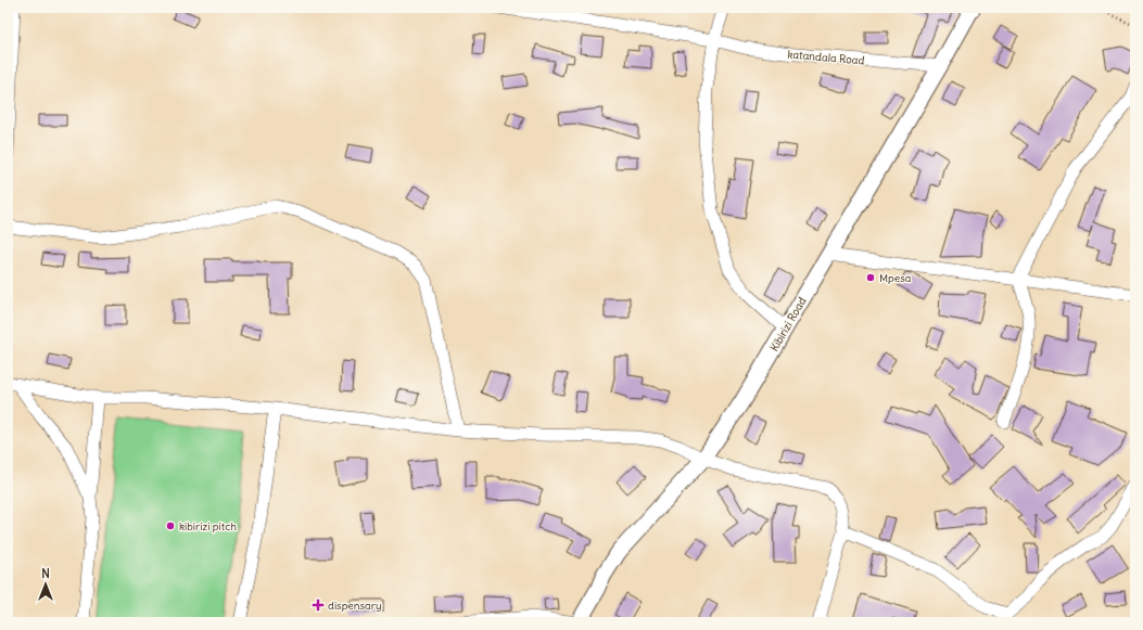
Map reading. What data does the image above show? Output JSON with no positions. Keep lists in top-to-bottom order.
{
  "streets": {
    "street": ["katandala Road", "Kibirizi Road"]
  },
  "crossings": [
    ["katandala Road", "Kibirizi Road"]
  ],
  "places": {
    "other": ["Mpesa", "kibirizi pitch"],
    "health": ["dispensary"]
  },
  "north": "top"
}
